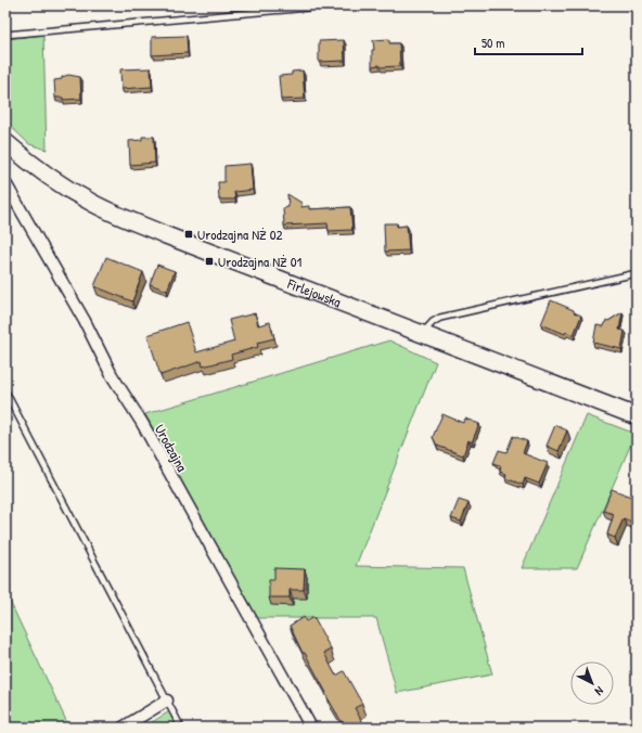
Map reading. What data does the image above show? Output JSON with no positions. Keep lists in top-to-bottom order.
{
  "streets": {
    "street": ["Firlejowska", "Urodzajna"]
  },
  "places": {
    "transit": ["Urodzajna NŻ 02", "Urodzajna NŻ 01"]
  },
  "scale_bar": "50 m",
  "north": "bottom right"
}
